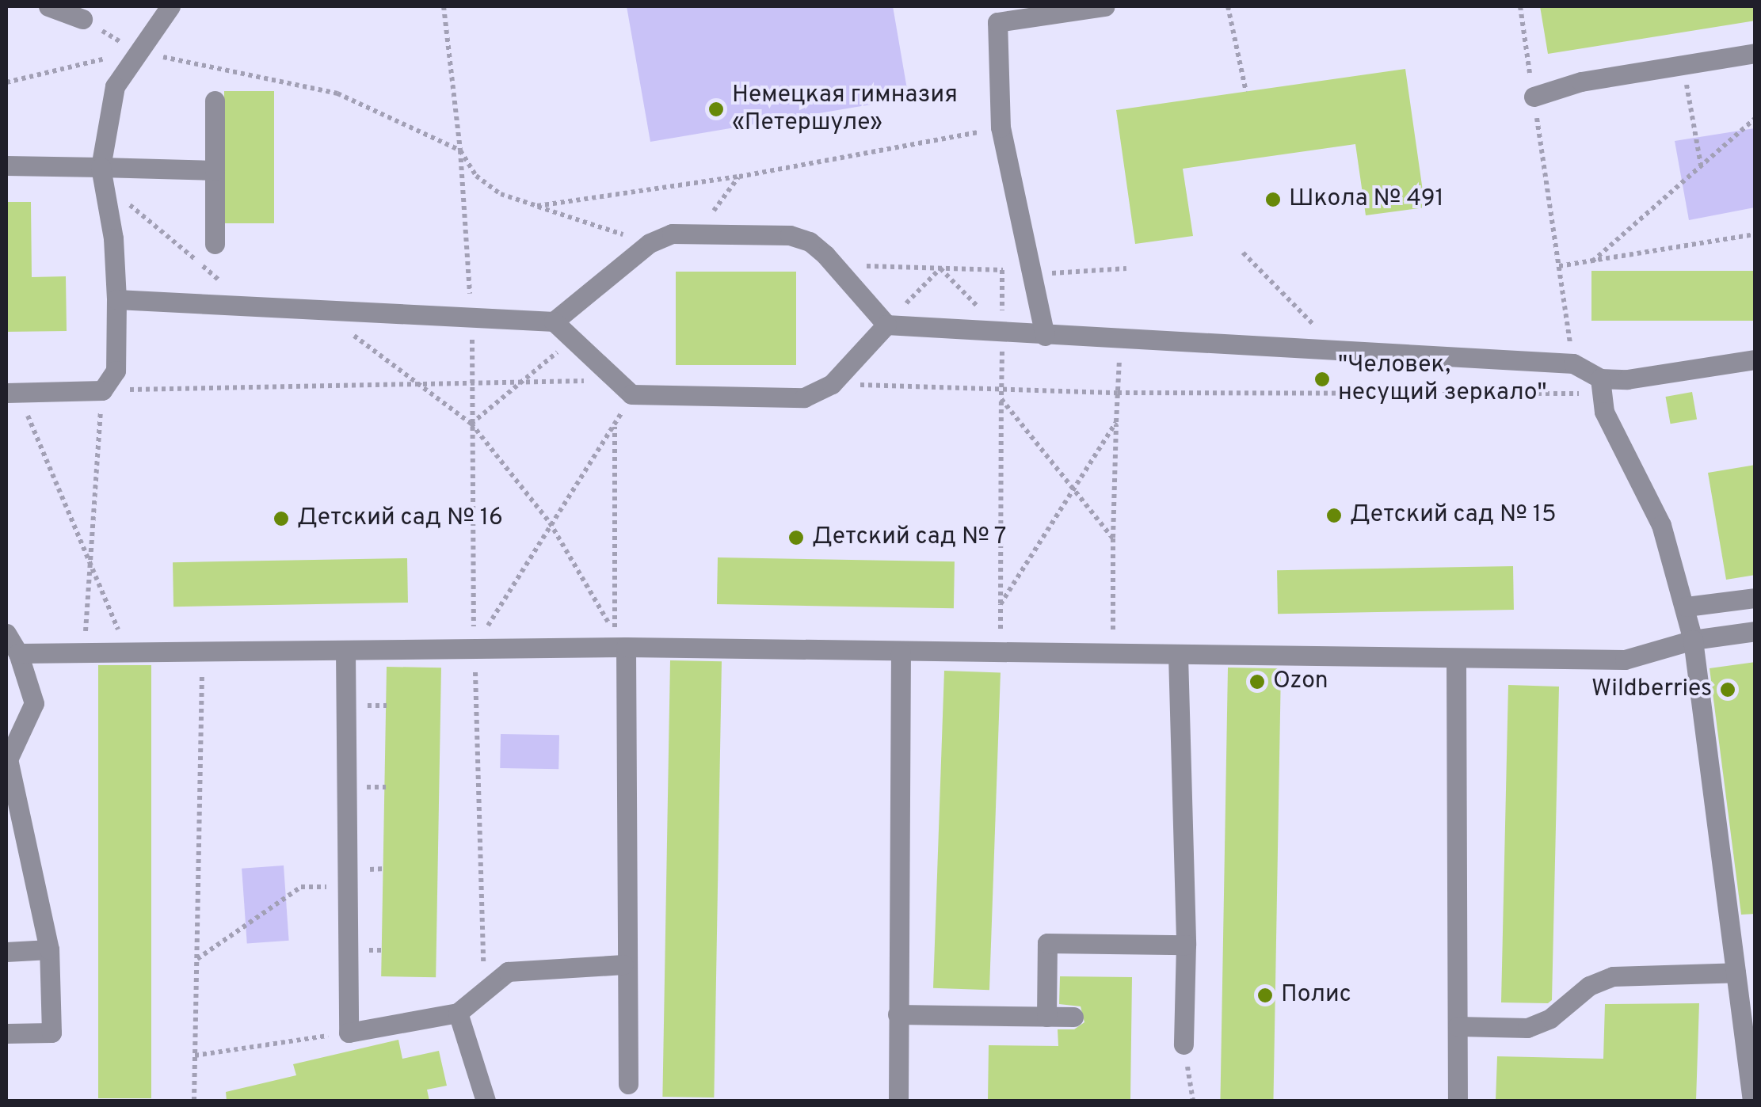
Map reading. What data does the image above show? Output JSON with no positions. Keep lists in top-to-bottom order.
{
  "places": [
    "Немецкая гимназия «Петершуле»",
    "Школа № 491",
    "\"Человек, несущий зеркало\"",
    "Детский сад № 15",
    "Детский сад № 16",
    "Детский сад № 7",
    "Ozon",
    "Wildberries",
    "Полис"
  ]
}
